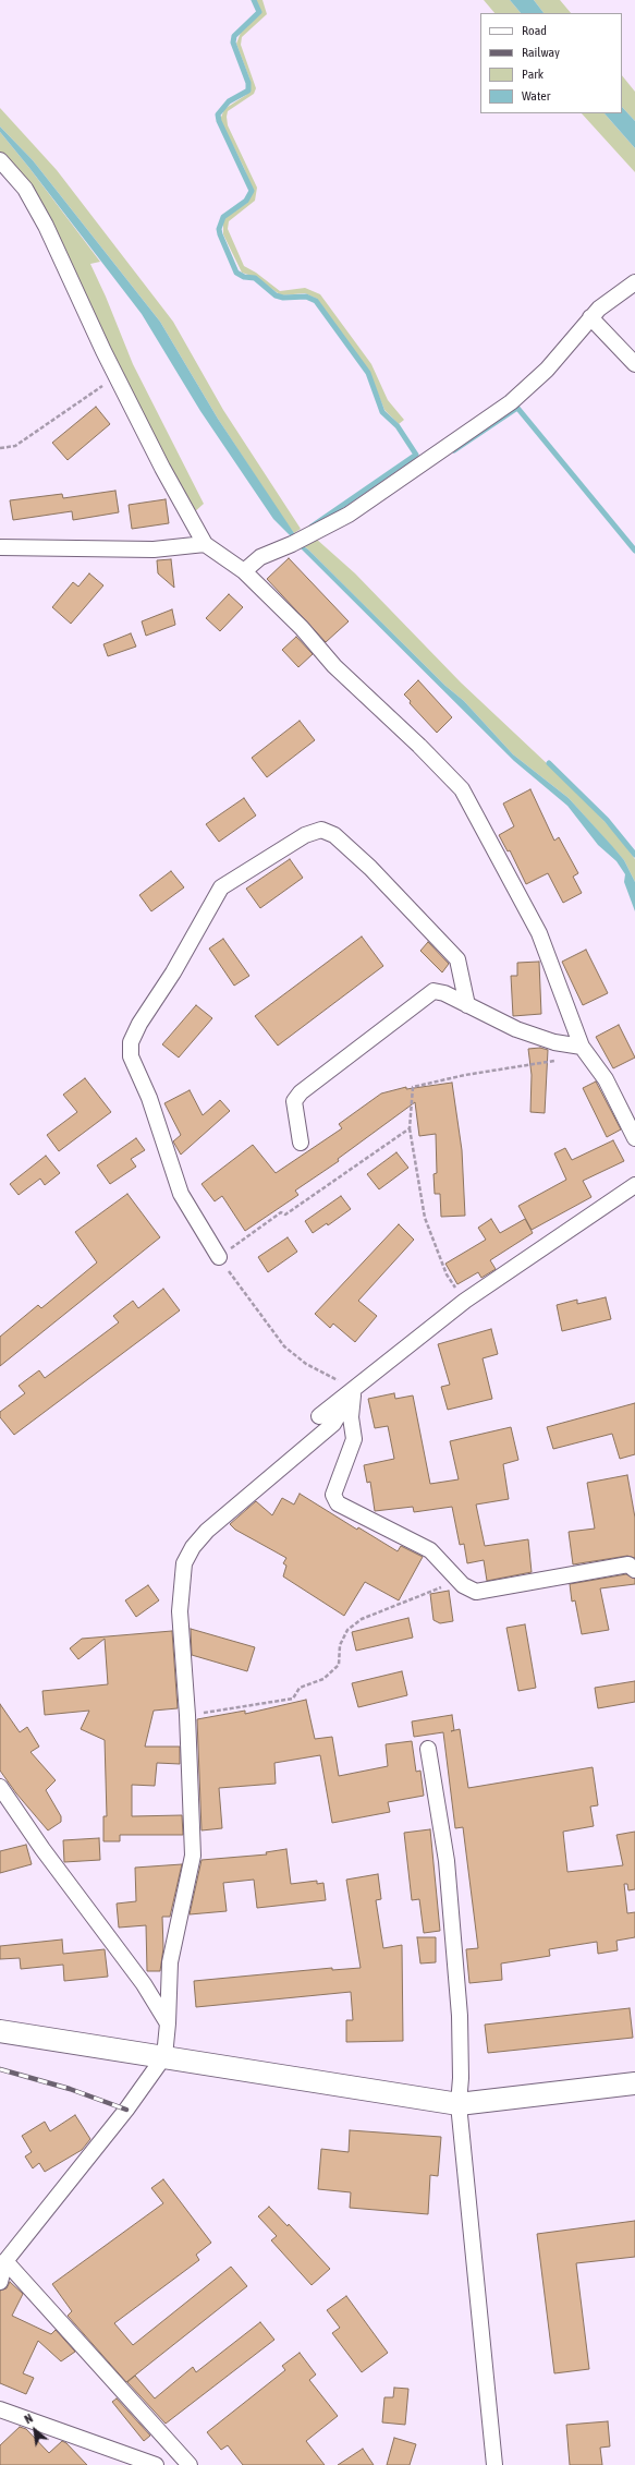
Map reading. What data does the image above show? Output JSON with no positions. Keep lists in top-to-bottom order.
{
  "legend": [
    "Road",
    "Railway",
    "Park",
    "Water"
  ],
  "north": "top left"
}
